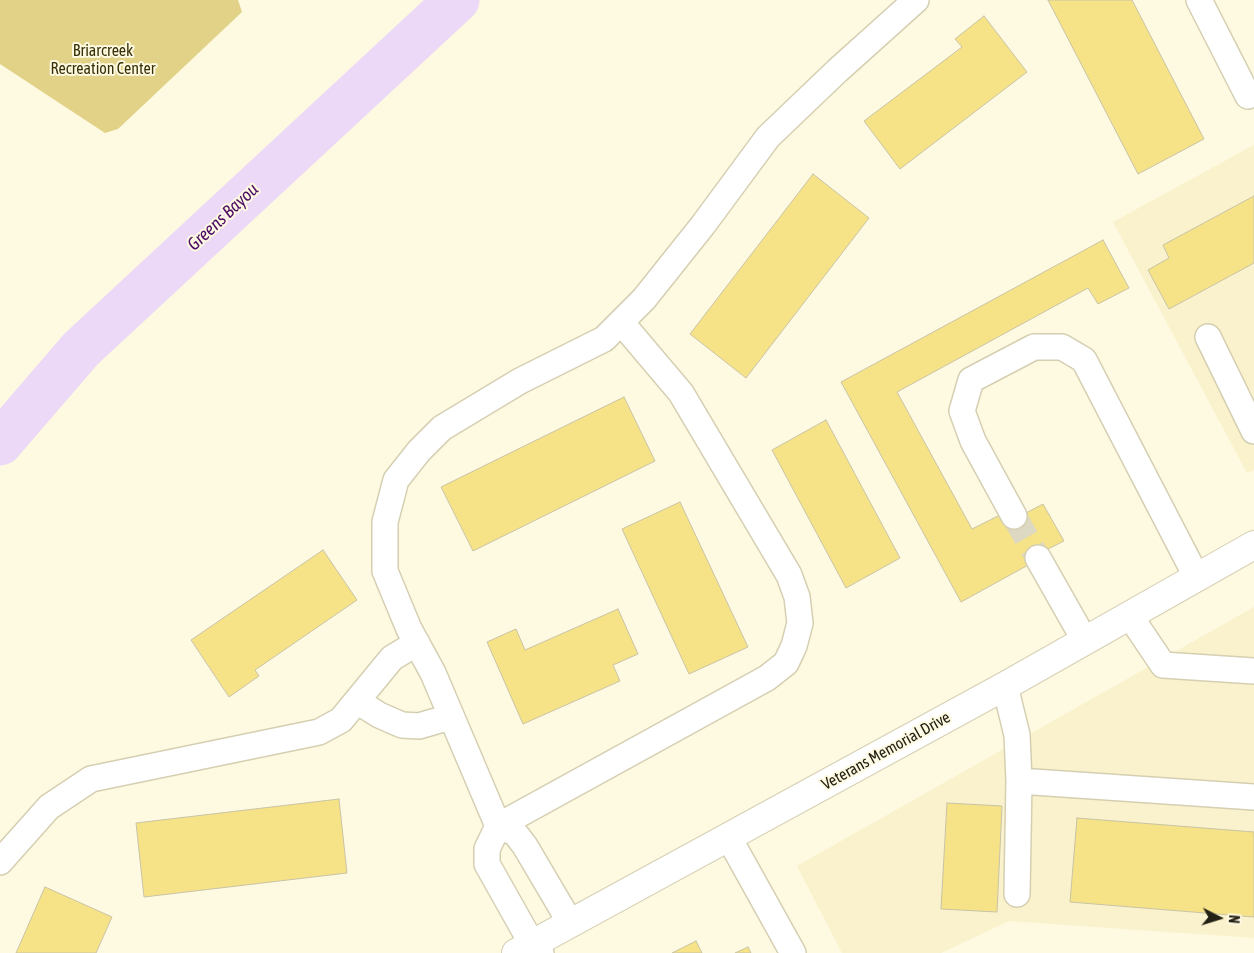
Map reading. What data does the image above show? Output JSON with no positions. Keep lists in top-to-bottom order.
{
  "streets": {
    "main road": ["Veterans Memorial Drive"]
  },
  "water": ["Greens Bayou"],
  "parks": ["Briarcreek Recreation Center"],
  "north": "right"
}
